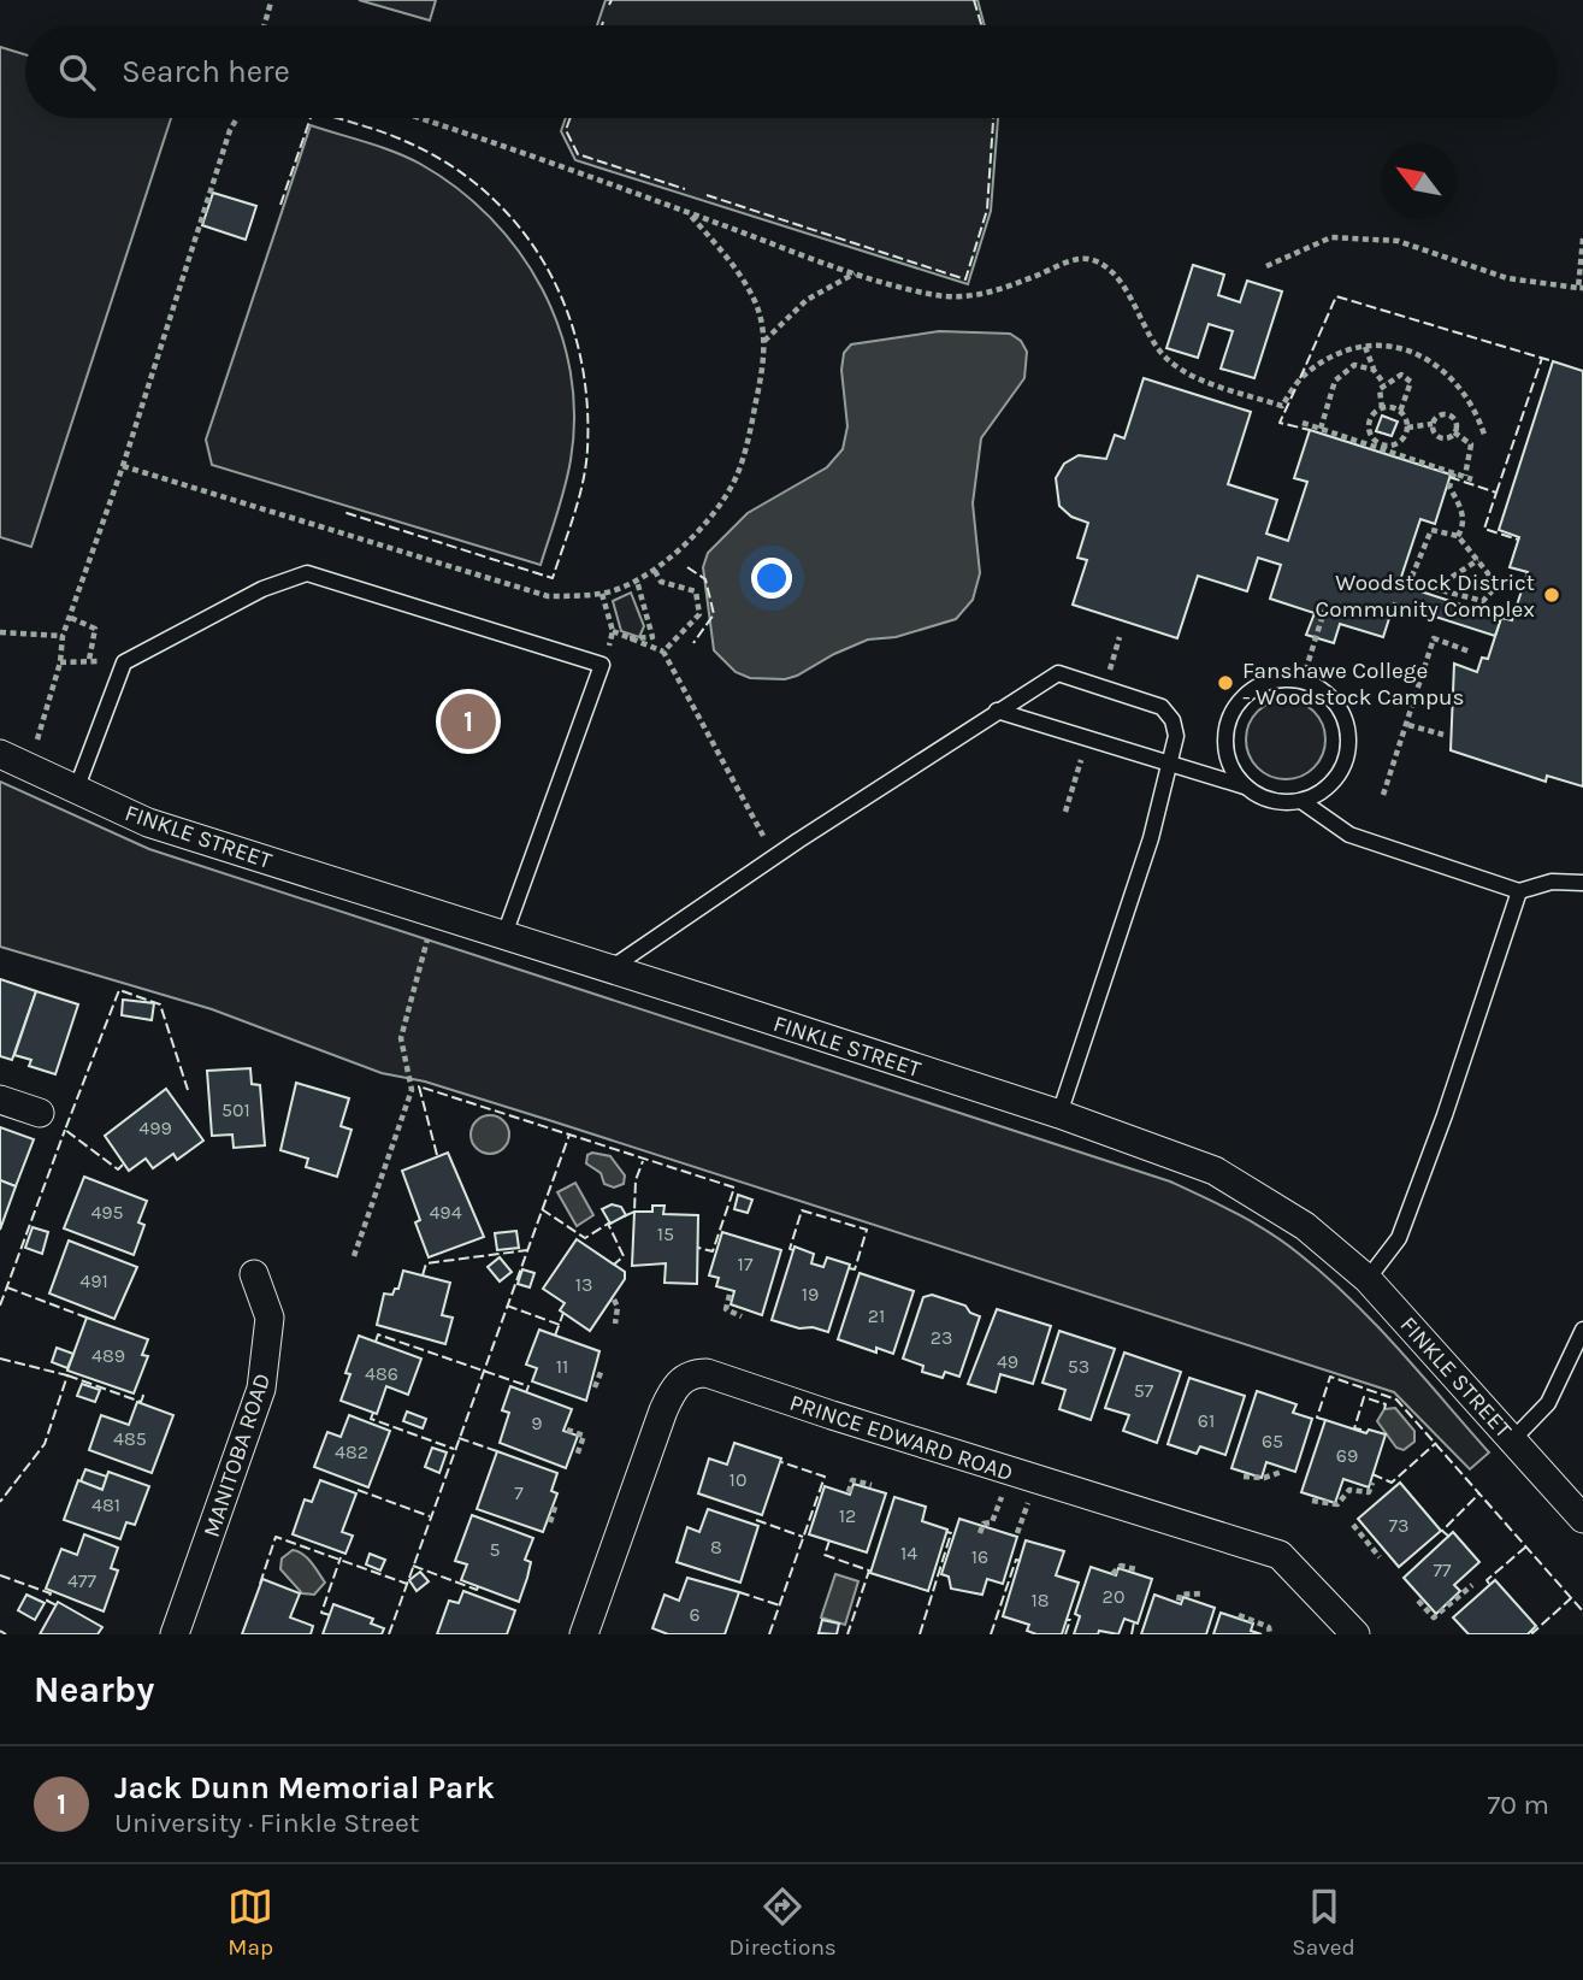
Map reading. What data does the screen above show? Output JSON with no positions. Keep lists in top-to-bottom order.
{
  "streets": {
    "street": ["FINKLE STREET", "PRINCE EDWARD ROAD", "MANITOBA ROAD"]
  },
  "places": ["Woodstock District Community Complex", "Fanshawe College - Woodstock Campus"],
  "house_numbers": [
    "501",
    "499",
    "495",
    "494",
    "15",
    "17",
    "491",
    "13",
    "19",
    "21",
    "23",
    "489",
    "49",
    "11",
    "53",
    "486",
    "57",
    "61",
    "9",
    "485",
    "65",
    "482",
    "69",
    "10",
    "7",
    "481",
    "12",
    "73",
    "8",
    "5",
    "14",
    "16",
    "77",
    "477",
    "20",
    "18",
    "6"
  ],
  "north": "top left",
  "page": {
    "search": "Search here",
    "pins": "1",
    "heading": "Nearby",
    "list": [
      {
        "mark": "1",
        "name": "Jack Dunn Memorial Park",
        "note": "University · Finkle Street",
        "value": "70 m"
      }
    ],
    "nav": ["Map", "Directions", "Saved"]
  }
}
